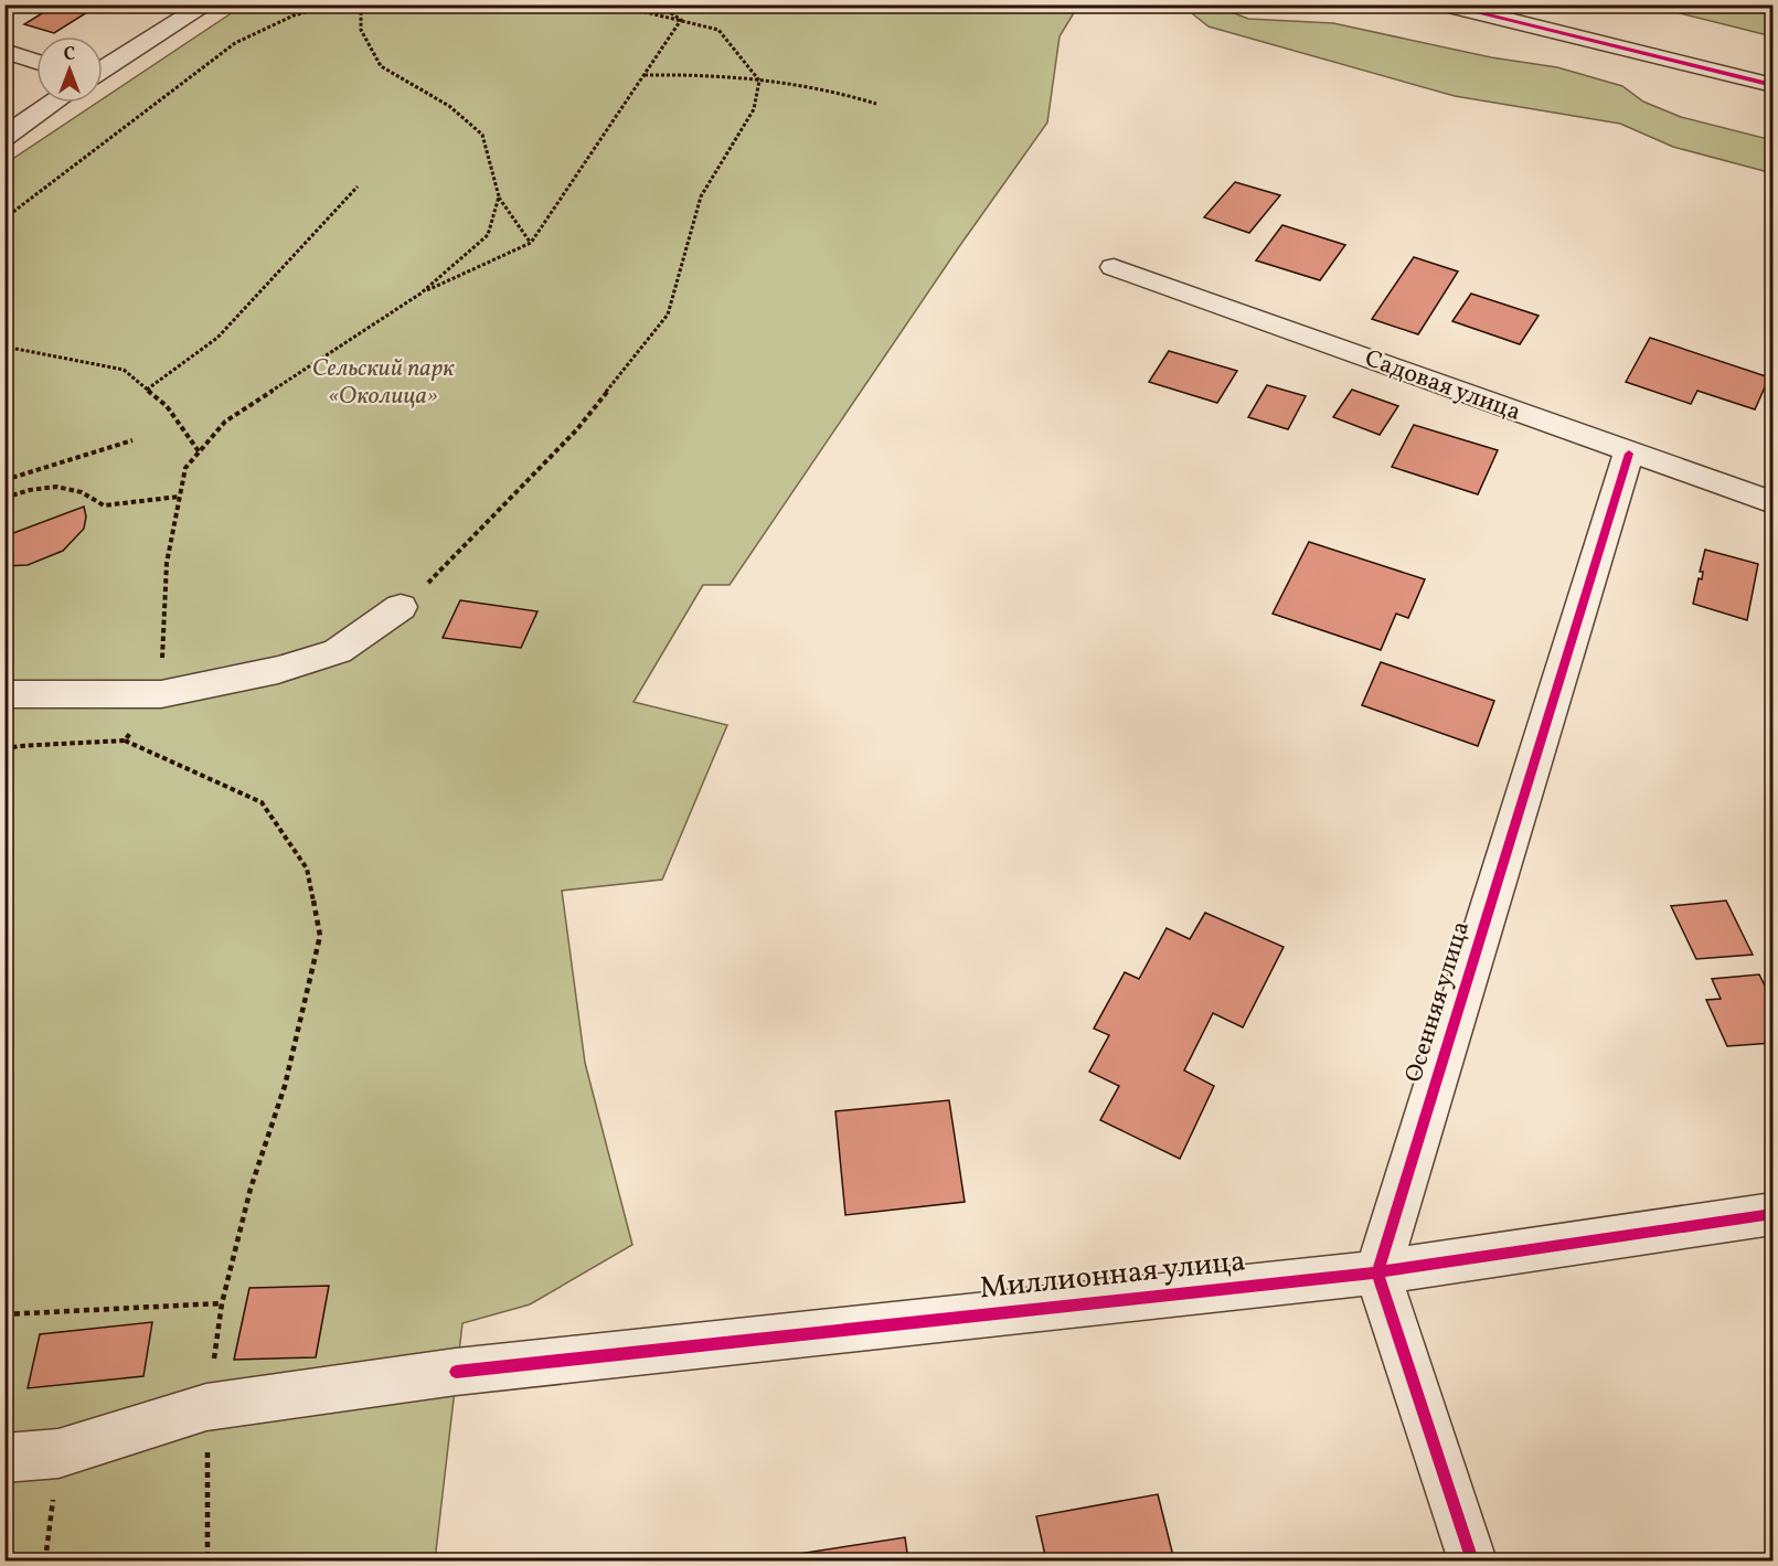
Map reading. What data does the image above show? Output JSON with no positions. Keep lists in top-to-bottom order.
{
  "streets": {
    "street": ["Садовая улица", "Осенняя улица", "Миллионная улица"]
  },
  "crossings": [
    ["Садовая улица", "Осенняя улица"],
    ["Осенняя улица", "Миллионная улица"]
  ],
  "parks": ["Сельский парк «Околица»"],
  "north": "top"
}
